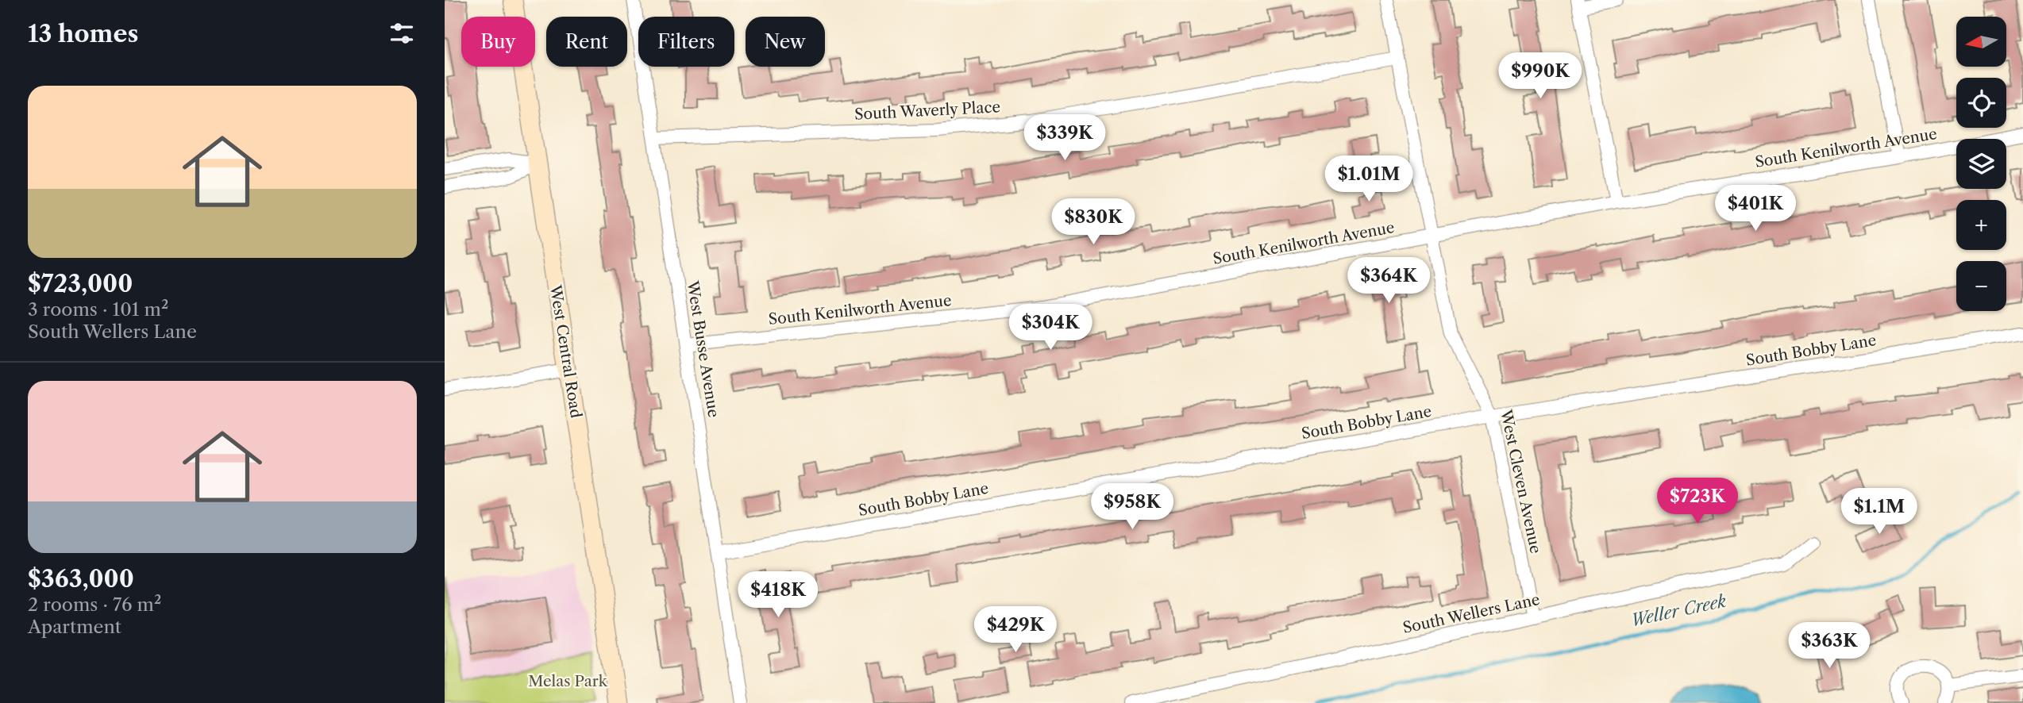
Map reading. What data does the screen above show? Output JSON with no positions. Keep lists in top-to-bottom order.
{
  "streets": {
    "main road": ["West Central Road"],
    "street": [
      "South Waverly Place",
      "South Kenilworth Avenue",
      "West Busse Avenue",
      "South Bobby Lane",
      "West Cleven Avenue",
      "South Wellers Lane"
    ]
  },
  "crossings": [
    ["South Waverly Place", "West Busse Avenue"],
    ["South Waverly Place", "West Cleven Avenue"],
    ["South Kenilworth Avenue", "West Busse Avenue"],
    ["South Kenilworth Avenue", "West Cleven Avenue"],
    ["West Busse Avenue", "South Bobby Lane"],
    ["South Bobby Lane", "West Cleven Avenue"],
    ["West Cleven Avenue", "South Wellers Lane"]
  ],
  "water": ["Weller Creek"],
  "parks": ["Melas Park"],
  "north": "left",
  "page": {
    "heading": "13 homes",
    "map_buttons": ["+", "−"],
    "chip": [
      "Buy",
      "Rent",
      "Filters",
      "New"
    ],
    "price": [
      "$990K",
      "$339K",
      "$1.01M",
      "$401K",
      "$830K",
      "$364K",
      "$304K",
      "$723K",
      "$958K",
      "$1.1M",
      "$418K",
      "$429K",
      "$363K"
    ],
    "list": [
      {
        "name": "$723,000",
        "note": "3 rooms · 101 m² · South Wellers Lane"
      },
      {
        "name": "$363,000",
        "note": "2 rooms · 76 m² · Apartment"
      }
    ]
  }
}
